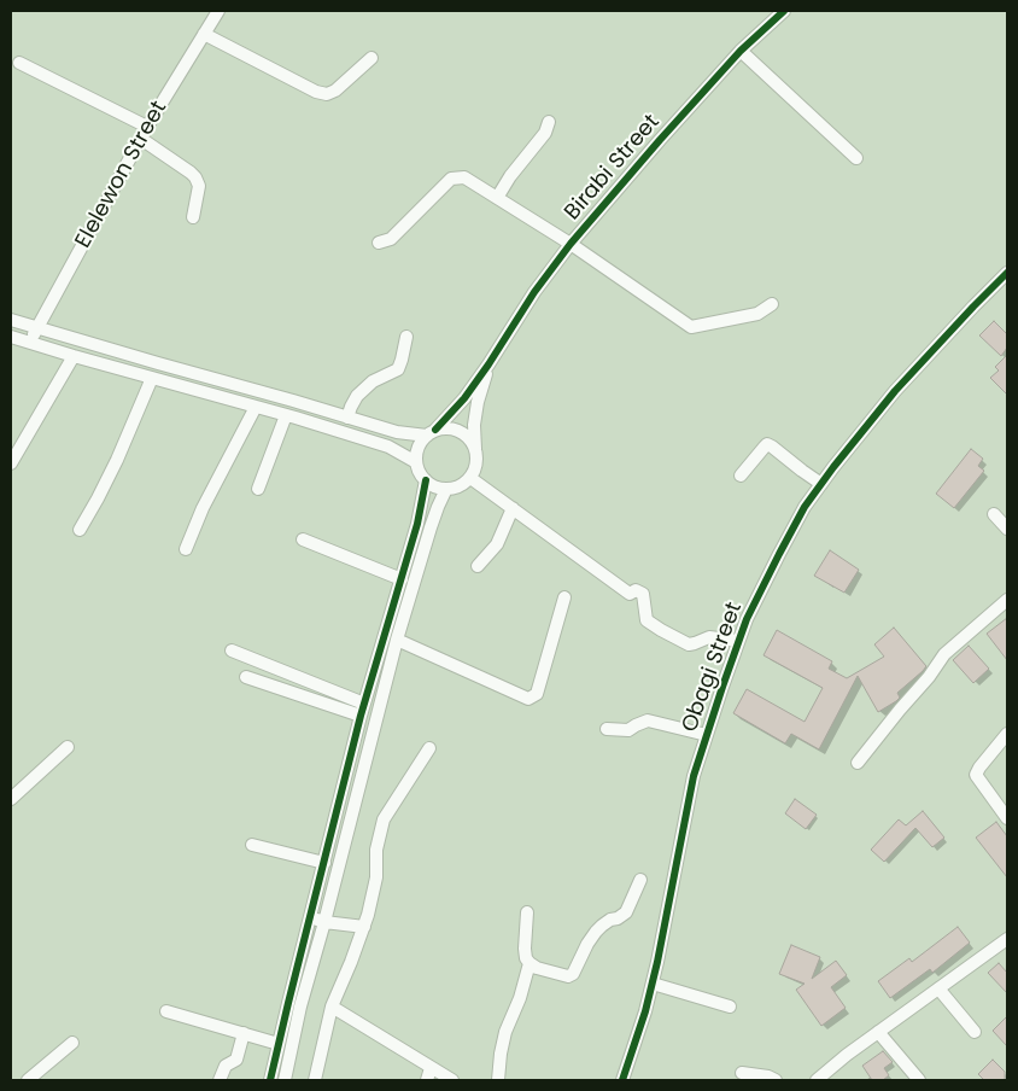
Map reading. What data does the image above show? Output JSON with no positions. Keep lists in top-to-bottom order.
{
  "streets": {
    "street": ["Birabi Street", "Elelewon Street", "Obagi Street"]
  }
}
